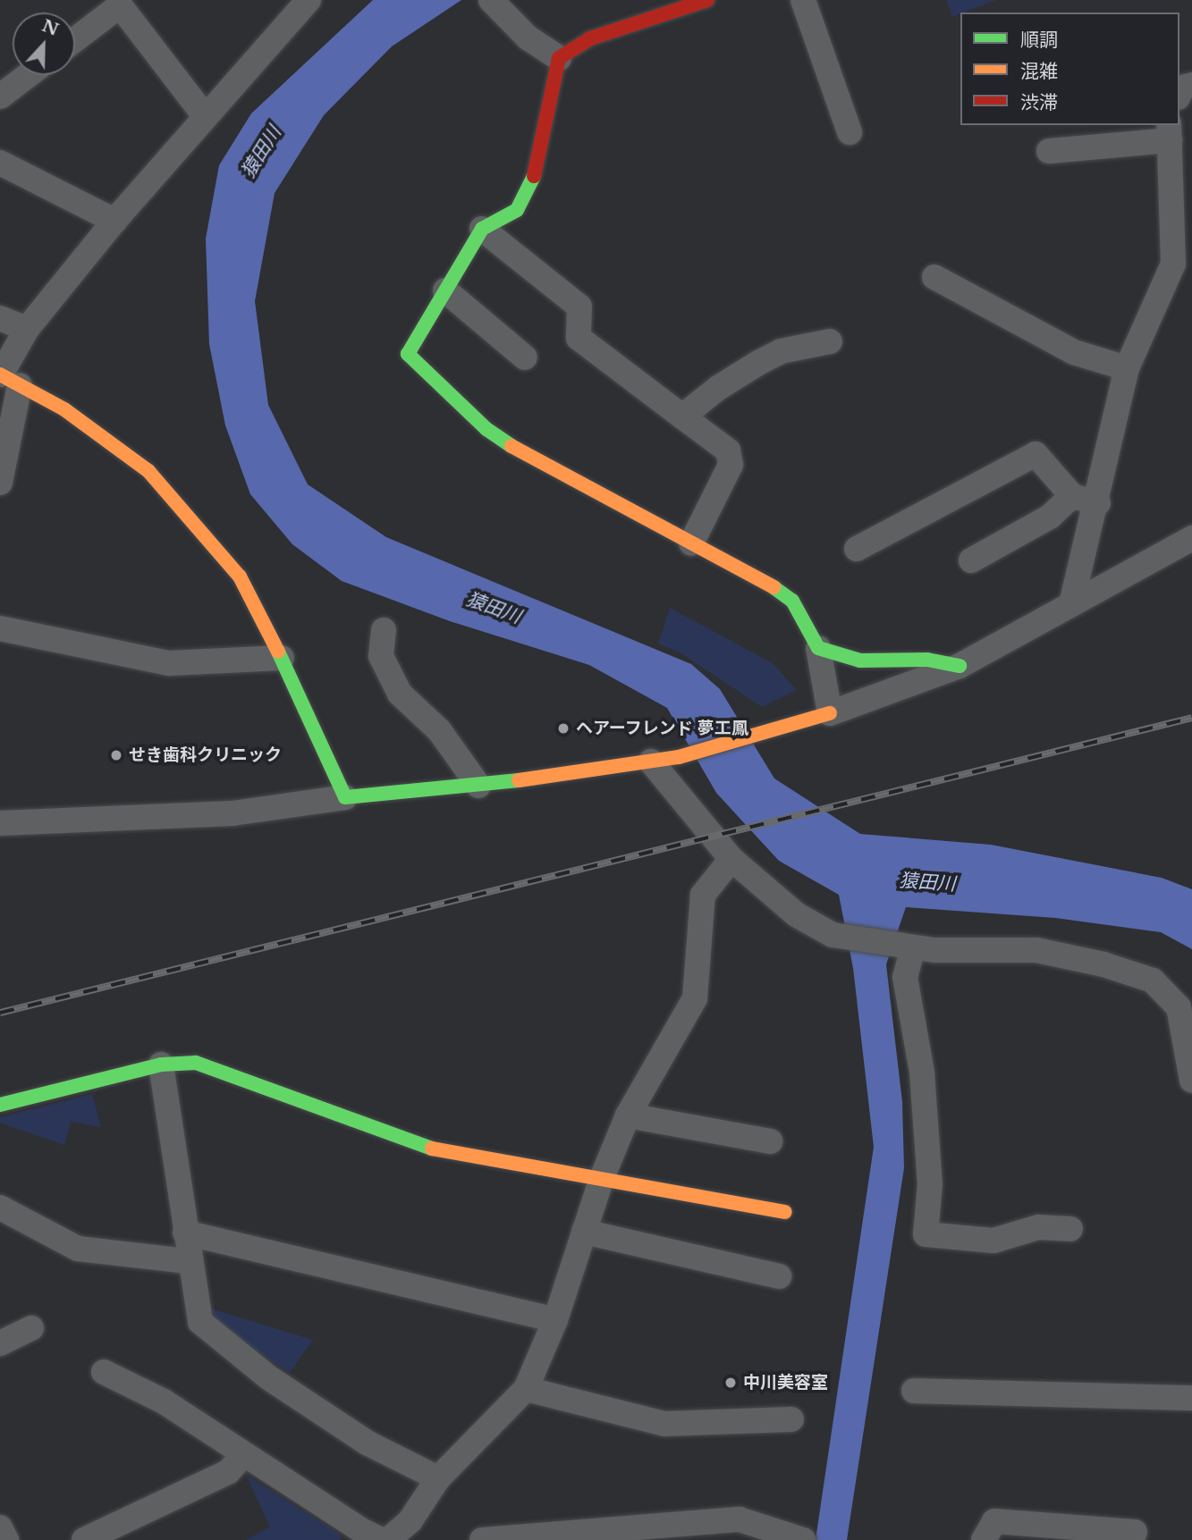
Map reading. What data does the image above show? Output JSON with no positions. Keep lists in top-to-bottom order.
{
  "water": ["猿田川"],
  "places": ["ヘアーフレンド 夢工鳳", "せき歯科クリニック", "中川美容室"],
  "legend": ["順調", "混雑", "渋滞"],
  "north": "top"
}
